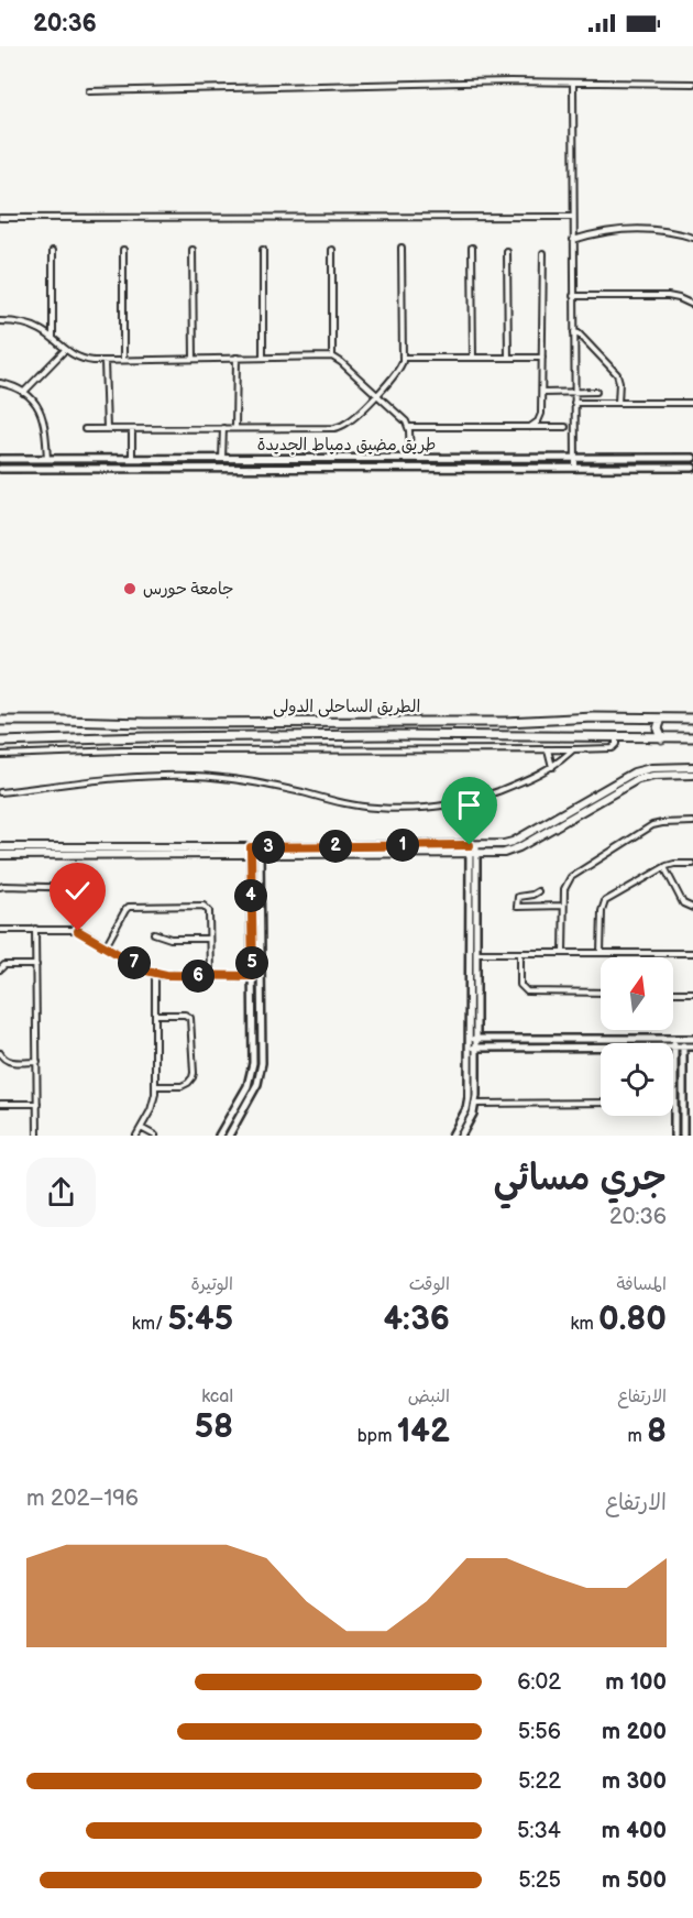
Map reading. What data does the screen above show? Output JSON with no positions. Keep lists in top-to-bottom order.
{
  "streets": {
    "highway": ["الطريق الساحلى الدولى"],
    "street": ["طريق مضيق دمياط الجديدة"]
  },
  "places": ["جامعة حورس"],
  "north": "top",
  "page": {
    "status": "20:36",
    "pins": [
      "1",
      "2",
      "3",
      "4",
      "5",
      "7",
      "6"
    ],
    "heading": ["جري مسائي", "20:36"],
    "stats": [
      ["المسافة", "0.80 km"],
      ["الوقت", "4:36"],
      ["الوتيرة", "5:45 /km"],
      ["الارتفاع", "8 m"],
      ["النبض", "142 bpm"],
      ["kcal", "58"]
    ],
    "chart": ["الارتفاع", "196–202 m"],
    "list": [
      {
        "name": "100 m",
        "note": "6:02"
      },
      {
        "name": "200 m",
        "note": "5:56"
      },
      {
        "name": "300 m",
        "note": "5:22"
      },
      {
        "name": "400 m",
        "note": "5:34"
      },
      {
        "name": "500 m",
        "note": "5:25"
      }
    ]
  }
}
